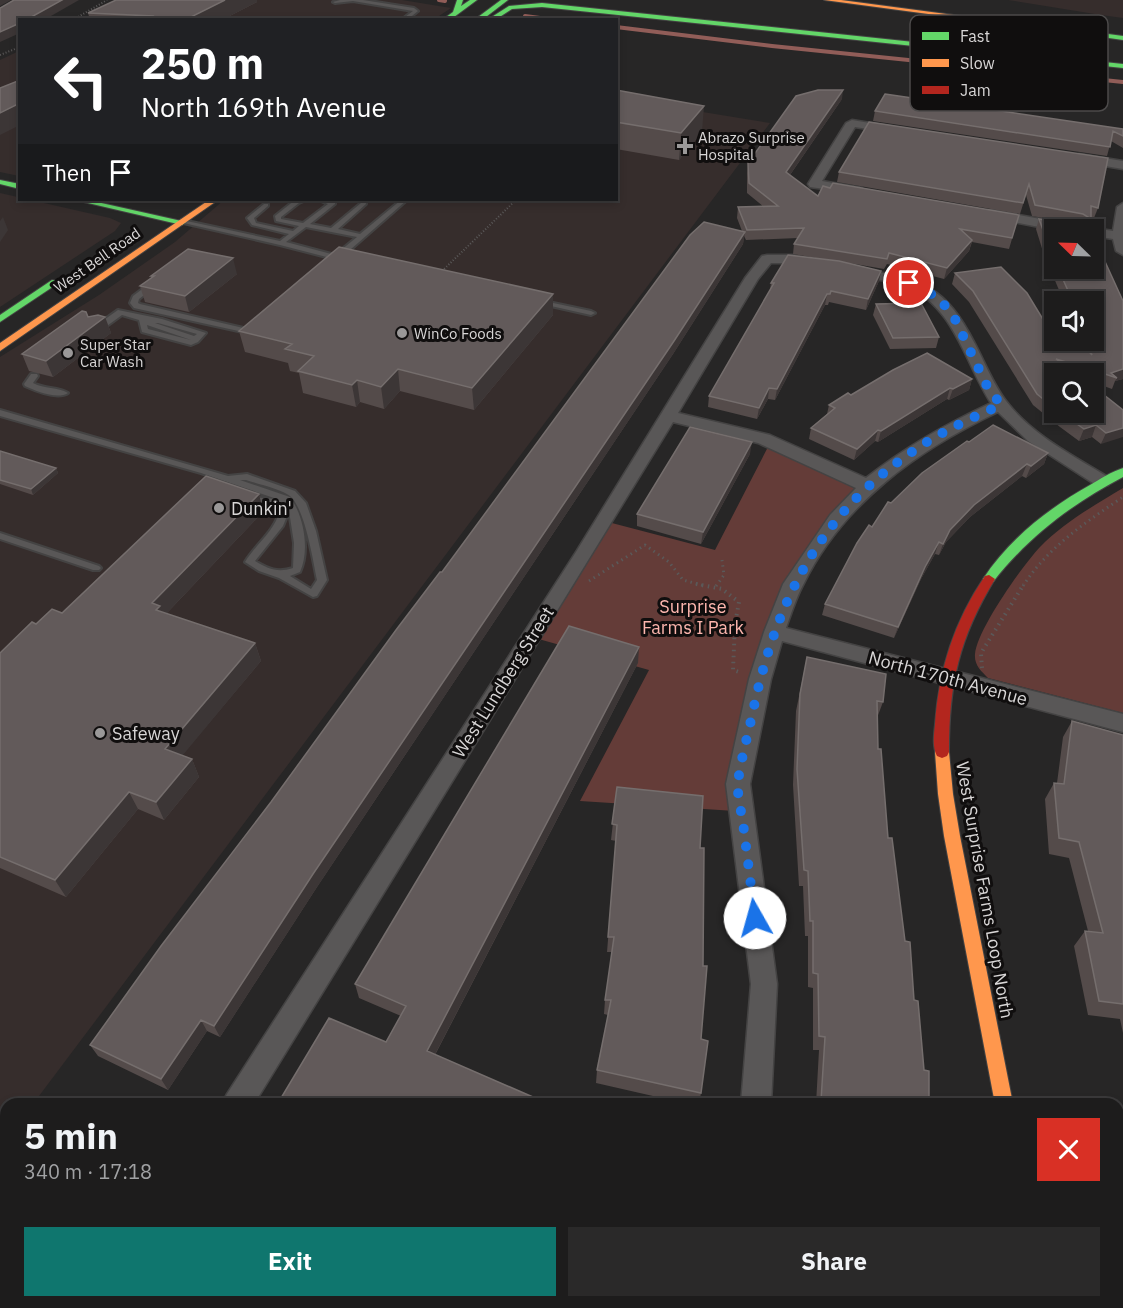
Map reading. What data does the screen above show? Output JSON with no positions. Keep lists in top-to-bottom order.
{
  "streets": {
    "main road": ["West Bell Road", "West Surprise Farms Loop North"],
    "street": ["North 170th Avenue", "West Lundberg Street"]
  },
  "crossings": [
    ["North 170th Avenue", "West Surprise Farms Loop North"]
  ],
  "parks": ["Surprise Farms I Park"],
  "places": {
    "health": ["Abrazo Surprise Hospital"],
    "other": [
      "WinCo Foods",
      "Super Star Car Wash",
      "Dunkin'",
      "Safeway"
    ]
  },
  "legend": ["Fast", "Slow", "Jam"],
  "north": "top left",
  "page": {
    "turn": ["250 m", "North 169th Avenue"],
    "then": "Then",
    "heading": ["5 min", "340 m · 17:18"],
    "buttons": ["Exit", "Share"]
  }
}
